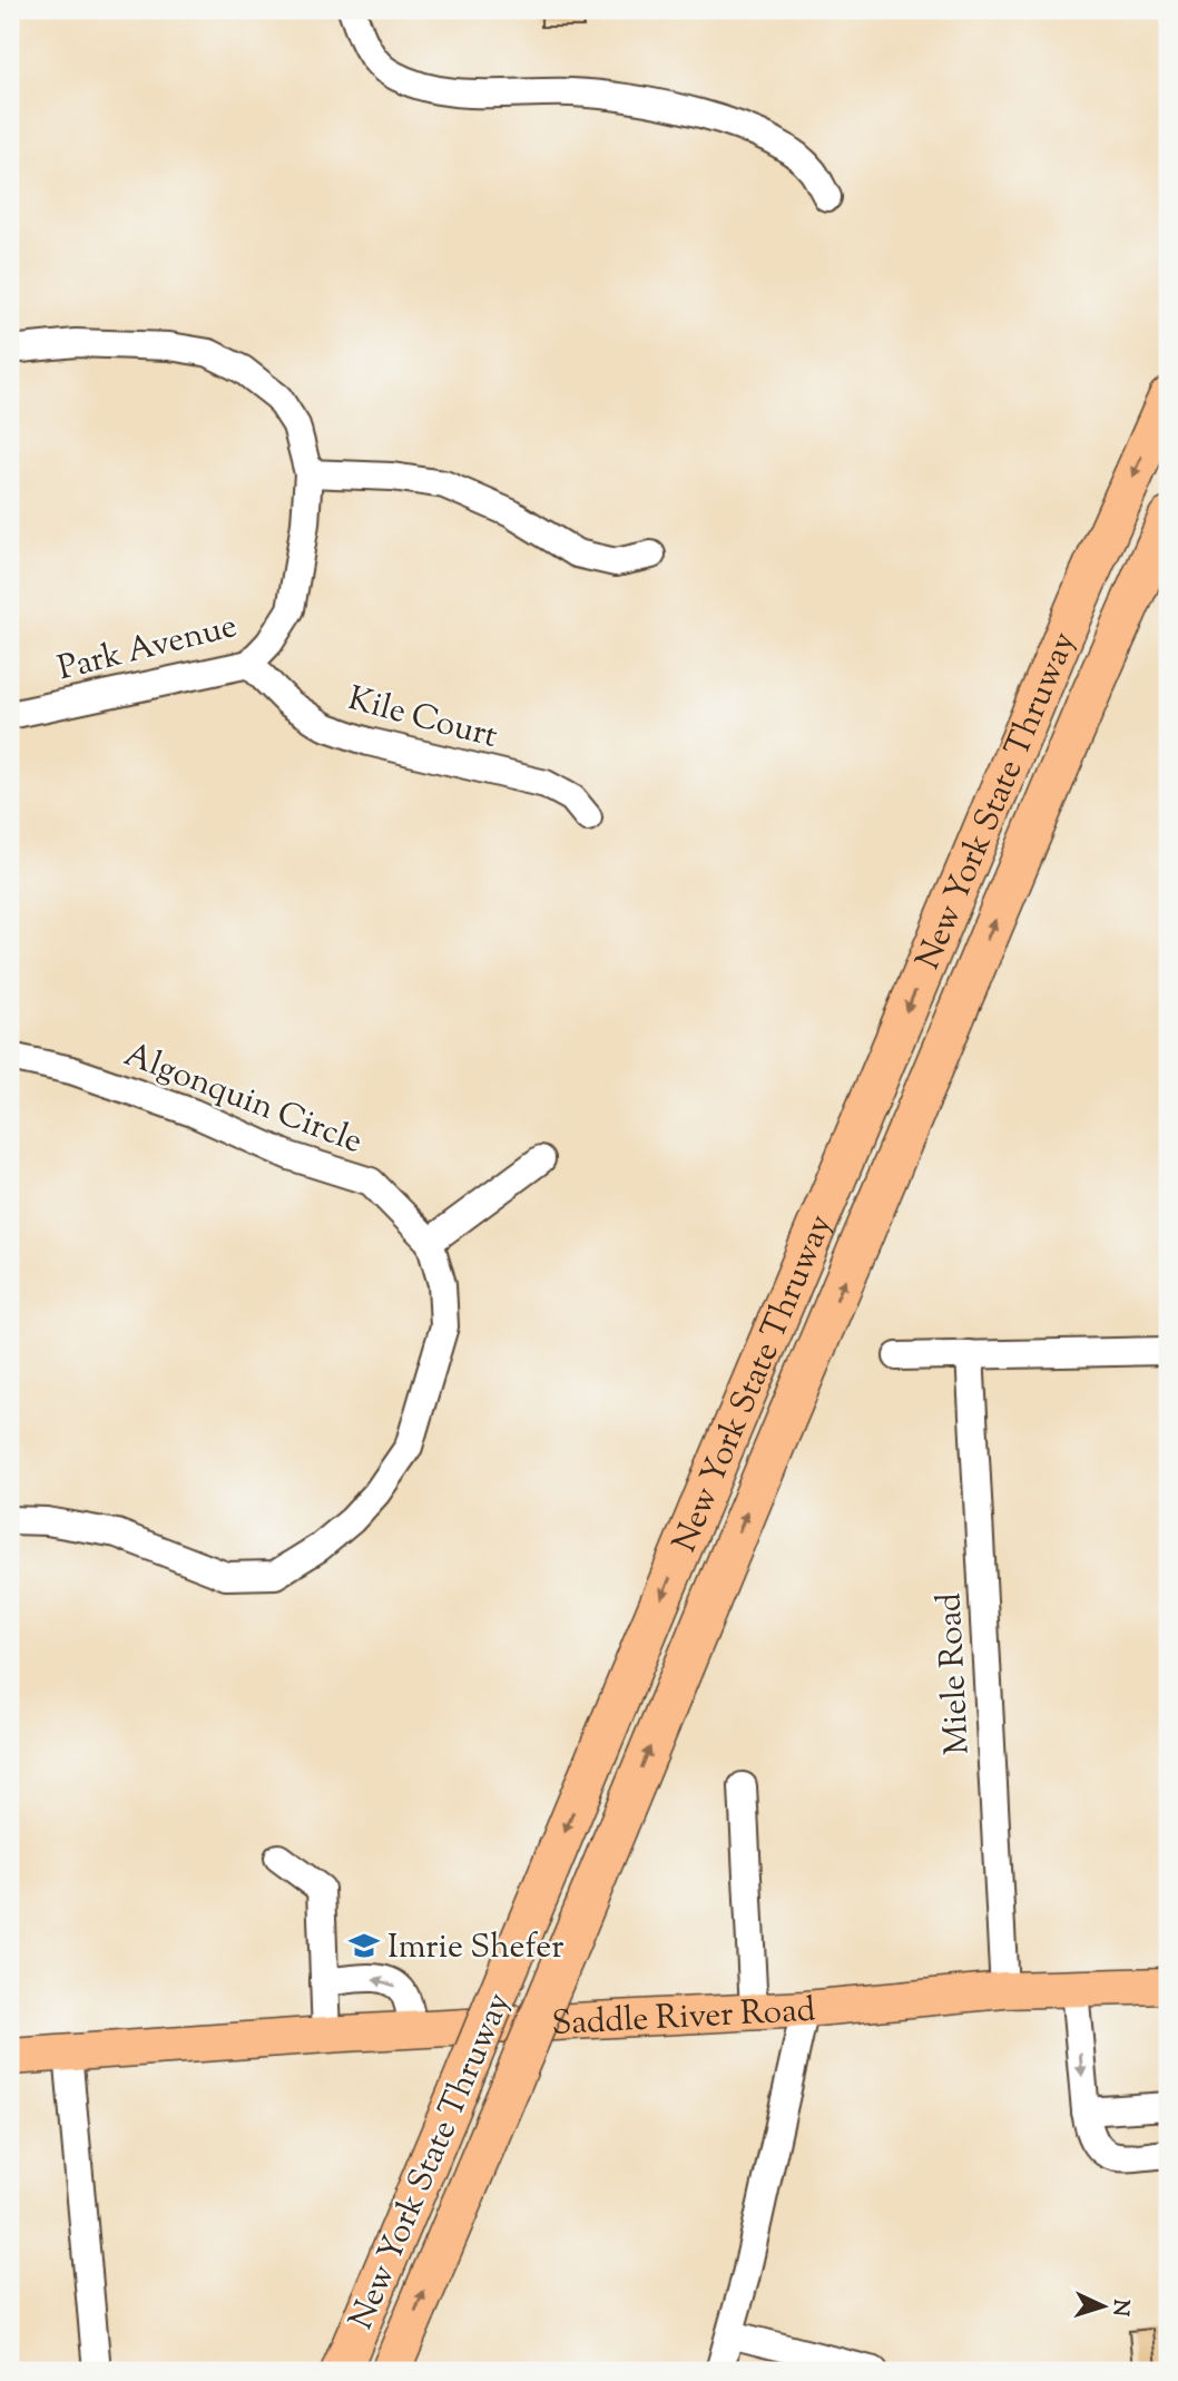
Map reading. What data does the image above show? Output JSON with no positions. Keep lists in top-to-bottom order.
{
  "streets": {
    "highway": ["New York State Thruway"],
    "main road": ["Saddle River Road"],
    "street": [
      "Park Avenue",
      "Kile Court",
      "Algonquin Circle",
      "Miele Road"
    ]
  },
  "crossings": [
    ["Park Avenue", "Kile Court"],
    ["Miele Road", "Saddle River Road"]
  ],
  "places": {
    "school or university": ["Imrie Shefer"]
  },
  "north": "right"
}
